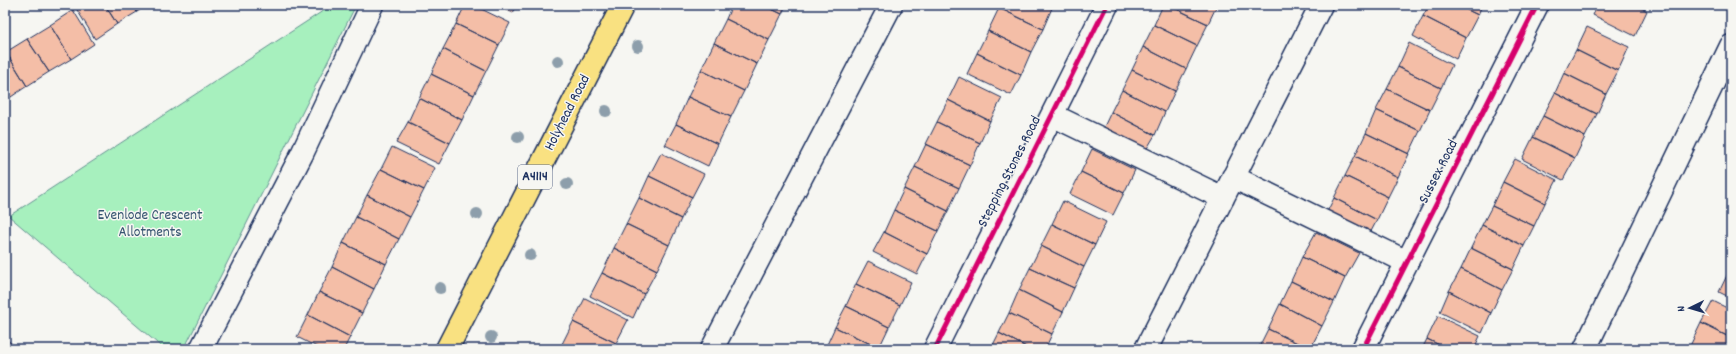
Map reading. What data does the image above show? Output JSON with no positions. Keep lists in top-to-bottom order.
{
  "streets": {
    "highway": ["Holyhead Road", "A4114"],
    "street": ["Stepping Stones Road", "Sussex Road"]
  },
  "parks": ["Evenlode Crescent Allotments"],
  "north": "left"
}
